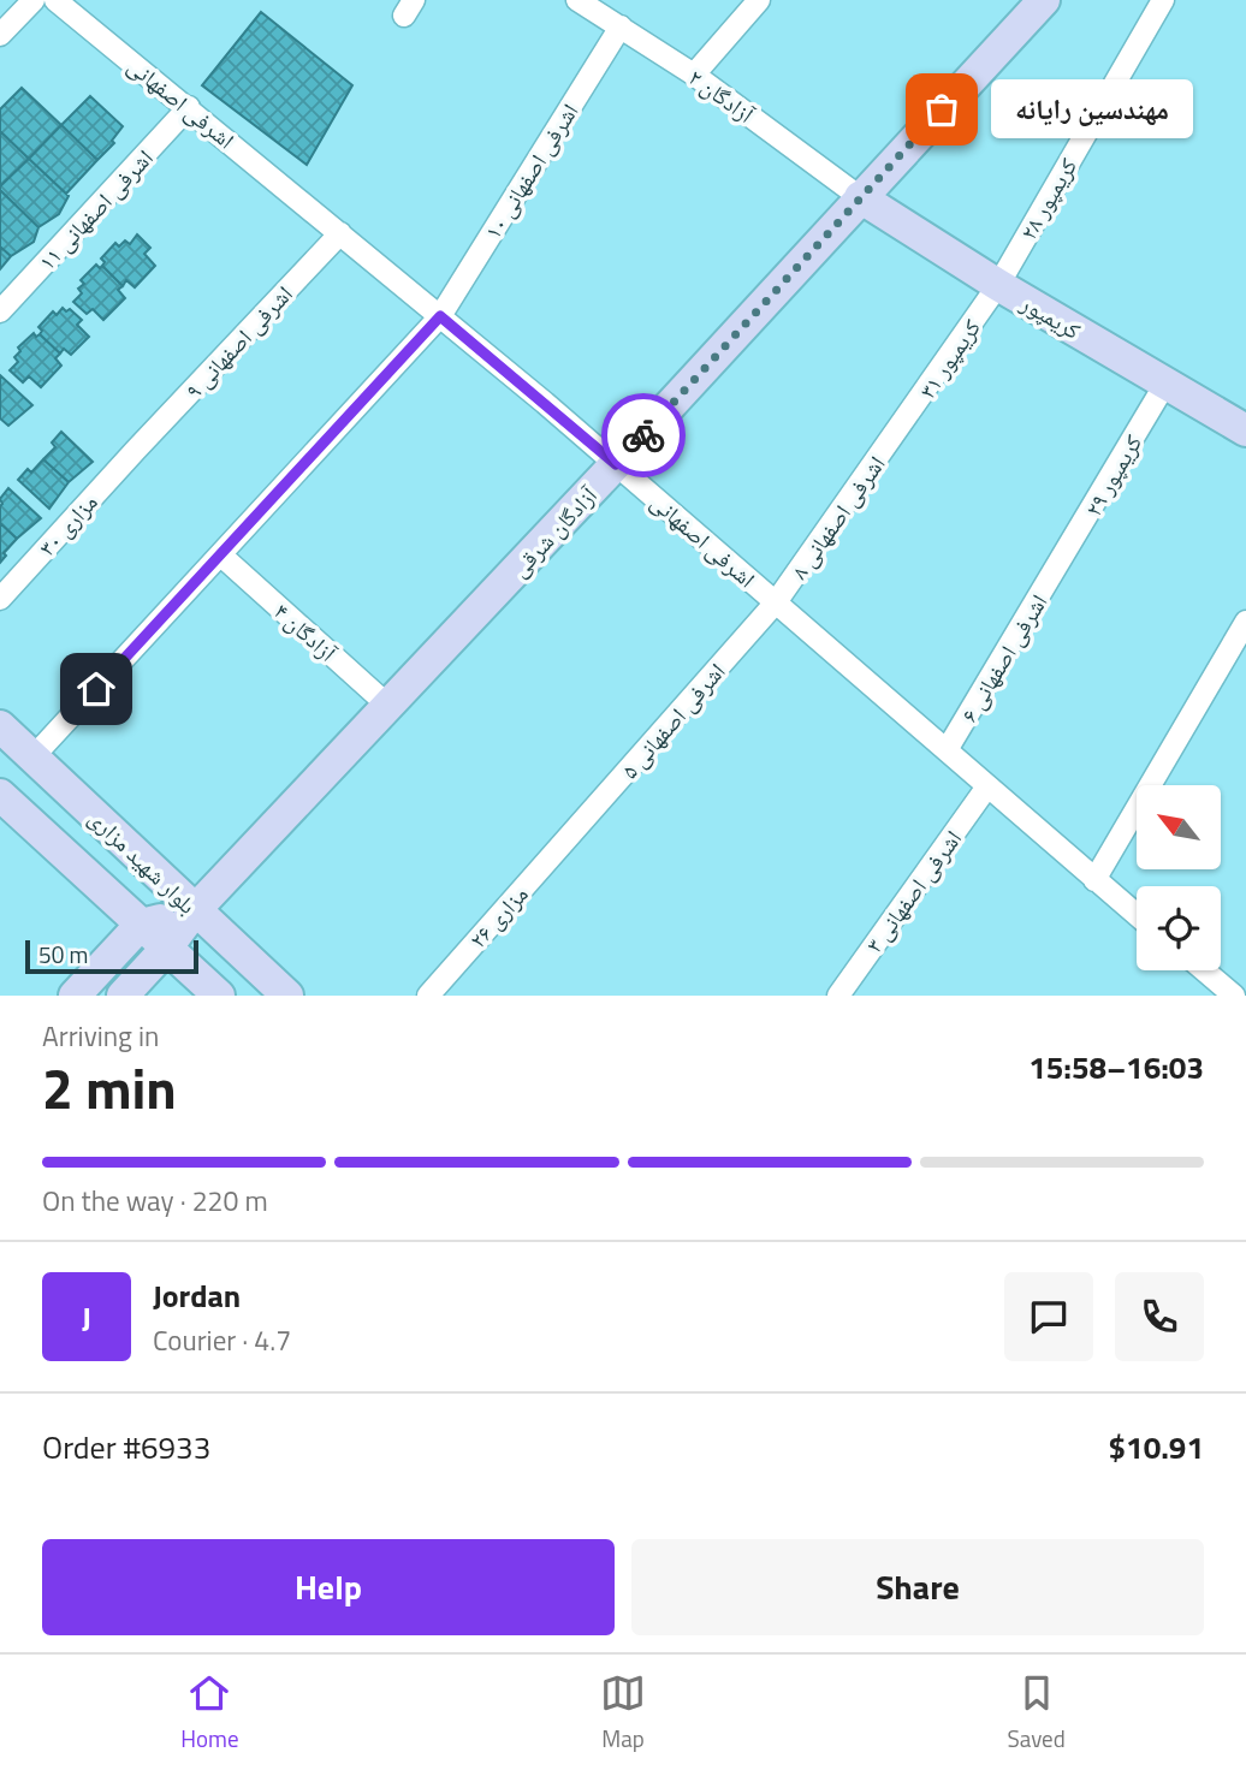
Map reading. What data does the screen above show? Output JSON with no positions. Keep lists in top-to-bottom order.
{
  "streets": {
    "main road": ["کریمپور", "آزادگان شرقی", "بلوار شهید مزاری"],
    "street": [
      "آزادگان ۲",
      "اشرفی اصفهانی",
      "اشرفی اصفهانی ۱۰",
      "کریمپور ۲۸",
      "اشرفی اصفهانی ۱۱",
      "اشرفی اصفهانی ۹",
      "کریمپور ۳۱",
      "کریمپور ۲۹",
      "اشرفی اصفهانی ۸",
      "مزاری ۳۰",
      "آزادگان ۴",
      "اشرفی اصفهانی ۶",
      "اشرفی اصفهانی ۵",
      "اشرفی اصفهانی ۳",
      "مزاری ۲۶"
    ]
  },
  "crossings": [
    ["آزادگان ۲", "اشرفی اصفهانی ۱۰"],
    ["آزادگان ۲", "کریمپور"],
    ["آزادگان ۲", "آزادگان شرقی"],
    ["اشرفی اصفهانی", "اشرفی اصفهانی ۱۰"],
    ["اشرفی اصفهانی", "اشرفی اصفهانی ۱۱"],
    ["اشرفی اصفهانی", "اشرفی اصفهانی ۹"],
    ["اشرفی اصفهانی", "اشرفی اصفهانی ۸"],
    ["اشرفی اصفهانی", "آزادگان شرقی"],
    ["اشرفی اصفهانی", "اشرفی اصفهانی ۶"],
    ["اشرفی اصفهانی", "اشرفی اصفهانی ۵"],
    ["اشرفی اصفهانی", "اشرفی اصفهانی ۳"],
    ["اشرفی اصفهانی ۱۰", "آزادگان ۴"],
    ["اشرفی اصفهانی ۱۰", "بلوار شهید مزاری"],
    ["کریمپور ۲۸", "کریمپور"],
    ["کریمپور ۲۸", "کریمپور ۳۱"],
    ["کریمپور", "کریمپور ۳۱"],
    ["کریمپور", "کریمپور ۲۹"],
    ["کریمپور", "آزادگان شرقی"],
    ["اشرفی اصفهانی ۹", "مزاری ۳۰"],
    ["کریمپور ۳۱", "اشرفی اصفهانی ۸"],
    ["کریمپور ۲۹", "اشرفی اصفهانی ۶"],
    ["اشرفی اصفهانی ۸", "اشرفی اصفهانی ۵"],
    ["آزادگان شرقی", "آزادگان ۴"],
    ["آزادگان شرقی", "بلوار شهید مزاری"],
    ["اشرفی اصفهانی ۵", "مزاری ۲۶"]
  ],
  "places": ["مهندسین رایانه"],
  "scale_bar": "50 m",
  "north": "top left",
  "page": {
    "bubble": "مهندسین رایانه",
    "scale": "50 m",
    "heading": ["2 min", "Arriving in", "15:58–16:03"],
    "panel": [
      "Jordan",
      "Courier · 4.7",
      "Order #6933",
      "$10.91"
    ],
    "bar": "On the way · 220 m",
    "round": "J",
    "buttons": ["Help", "Share"],
    "tabs": ["Home", "Map", "Saved"]
  }
}
